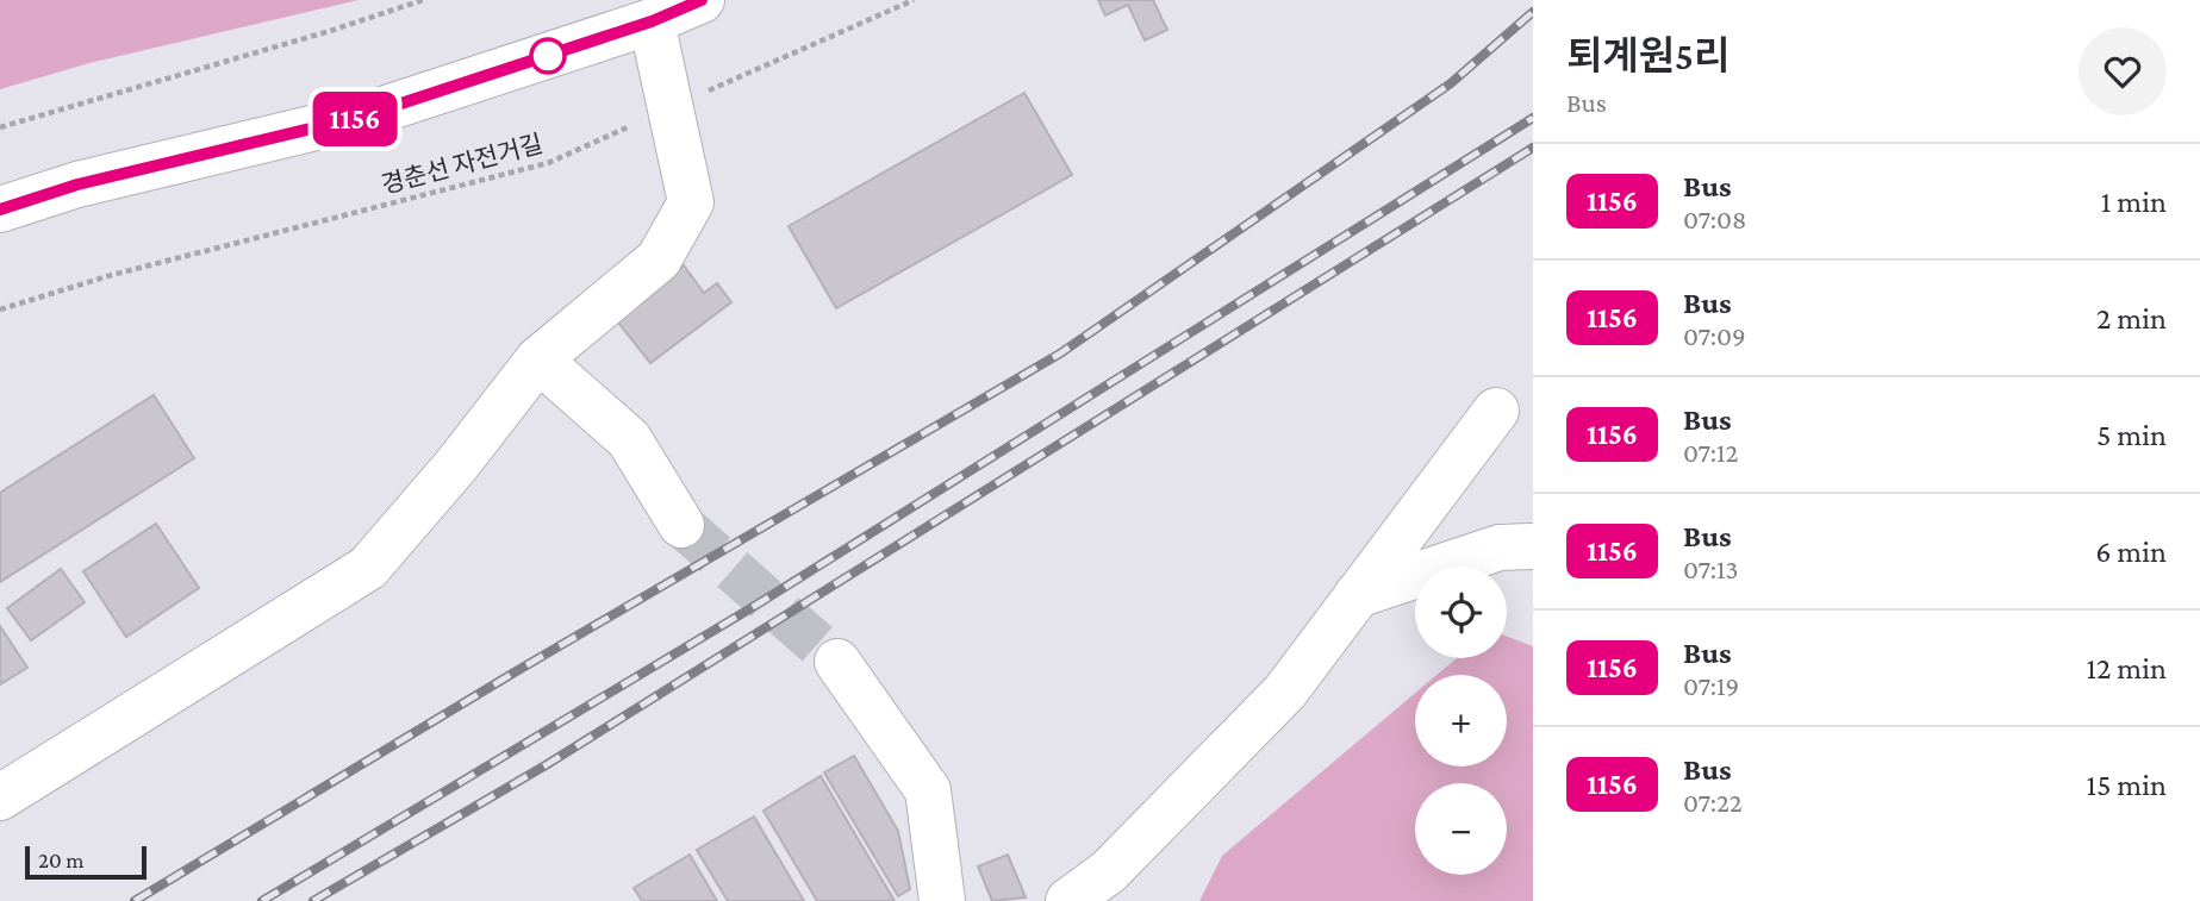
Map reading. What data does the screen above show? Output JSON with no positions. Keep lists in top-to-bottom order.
{
  "streets": {
    "path": ["경춘선 자전거길"]
  },
  "lines": ["bus line 1156"],
  "scale_bar": "20 m",
  "page": {
    "on_map": "1156",
    "heading": ["퇴계원5리", "Bus"],
    "list": [
      {
        "mark": "1156",
        "name": "Bus",
        "note": "07:08",
        "value": "1 min"
      },
      {
        "mark": "1156",
        "name": "Bus",
        "note": "07:09",
        "value": "2 min"
      },
      {
        "mark": "1156",
        "name": "Bus",
        "note": "07:12",
        "value": "5 min"
      },
      {
        "mark": "1156",
        "name": "Bus",
        "note": "07:13",
        "value": "6 min"
      },
      {
        "mark": "1156",
        "name": "Bus",
        "note": "07:19",
        "value": "12 min"
      },
      {
        "mark": "1156",
        "name": "Bus",
        "note": "07:22",
        "value": "15 min"
      }
    ],
    "map_buttons": ["+", "−"],
    "scale": "20 m"
  }
}
